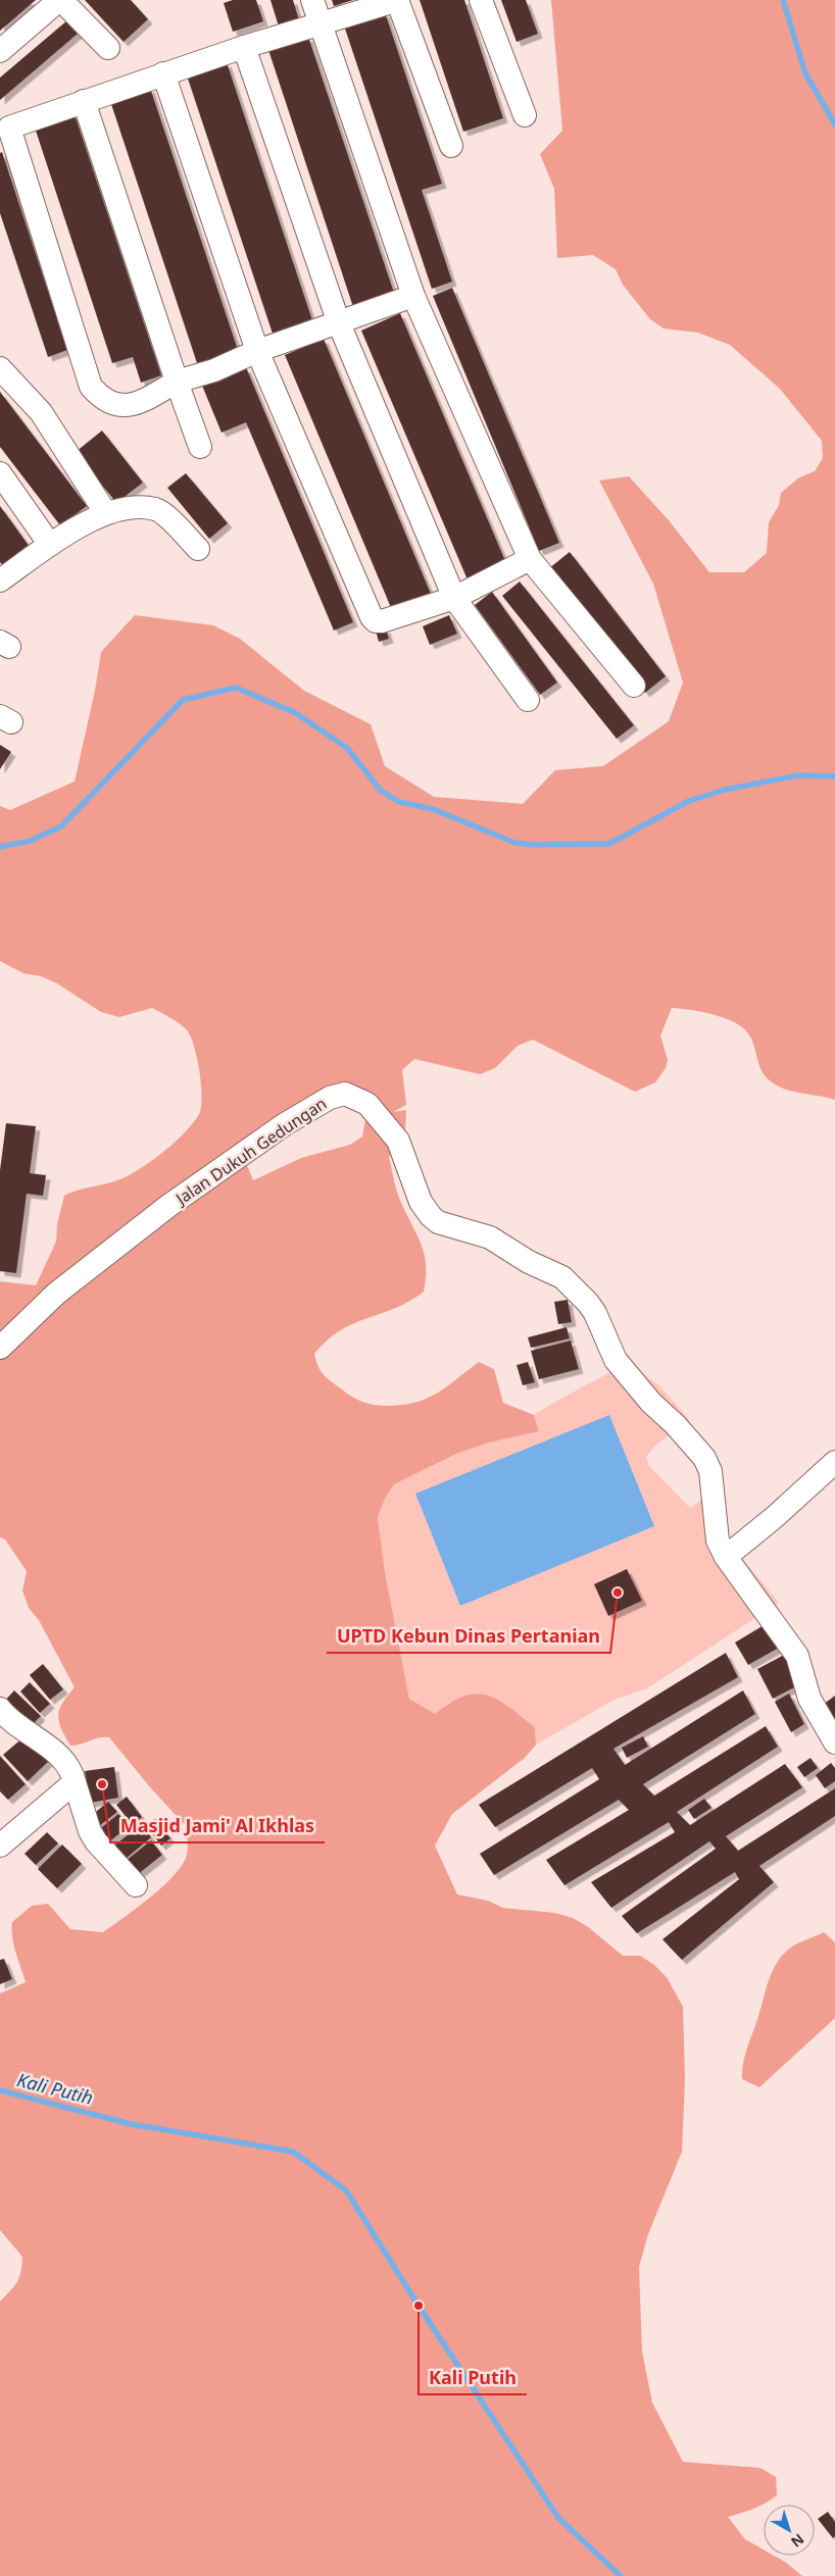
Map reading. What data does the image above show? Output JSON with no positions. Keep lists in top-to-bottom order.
{
  "streets": {
    "street": ["Jalan Dukuh Gedungan"]
  },
  "water": ["Kali Putih"],
  "places": ["UPTD Kebun Dinas Pertanian", "Masjid Jami' Al Ikhlas", "Kali Putih"],
  "north": "bottom right"
}
